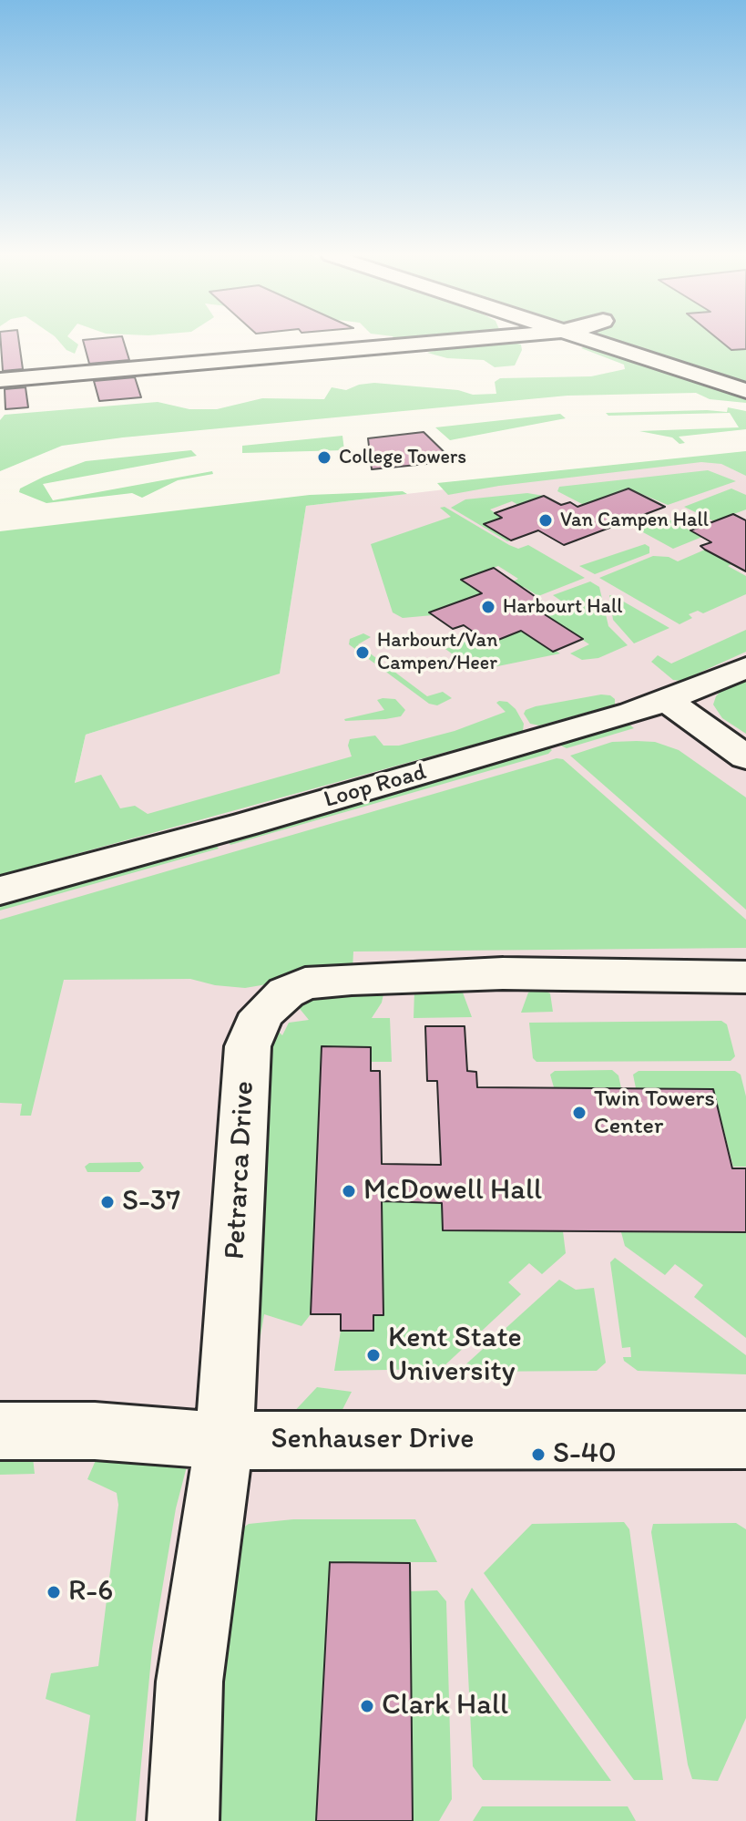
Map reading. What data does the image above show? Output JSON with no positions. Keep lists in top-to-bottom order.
{
  "streets": {
    "street": ["Loop Road", "Petrarca Drive", "Senhauser Drive"]
  },
  "crossings": [
    ["Petrarca Drive", "Senhauser Drive"]
  ],
  "places": [
    "College Towers",
    "Van Campen Hall",
    "Harbourt Hall",
    "Harbourt/Van Campen/Heer",
    "Twin Towers Center",
    "McDowell Hall",
    "S-37",
    "Kent State University",
    "S-40",
    "R-6",
    "Clark Hall"
  ]
}
